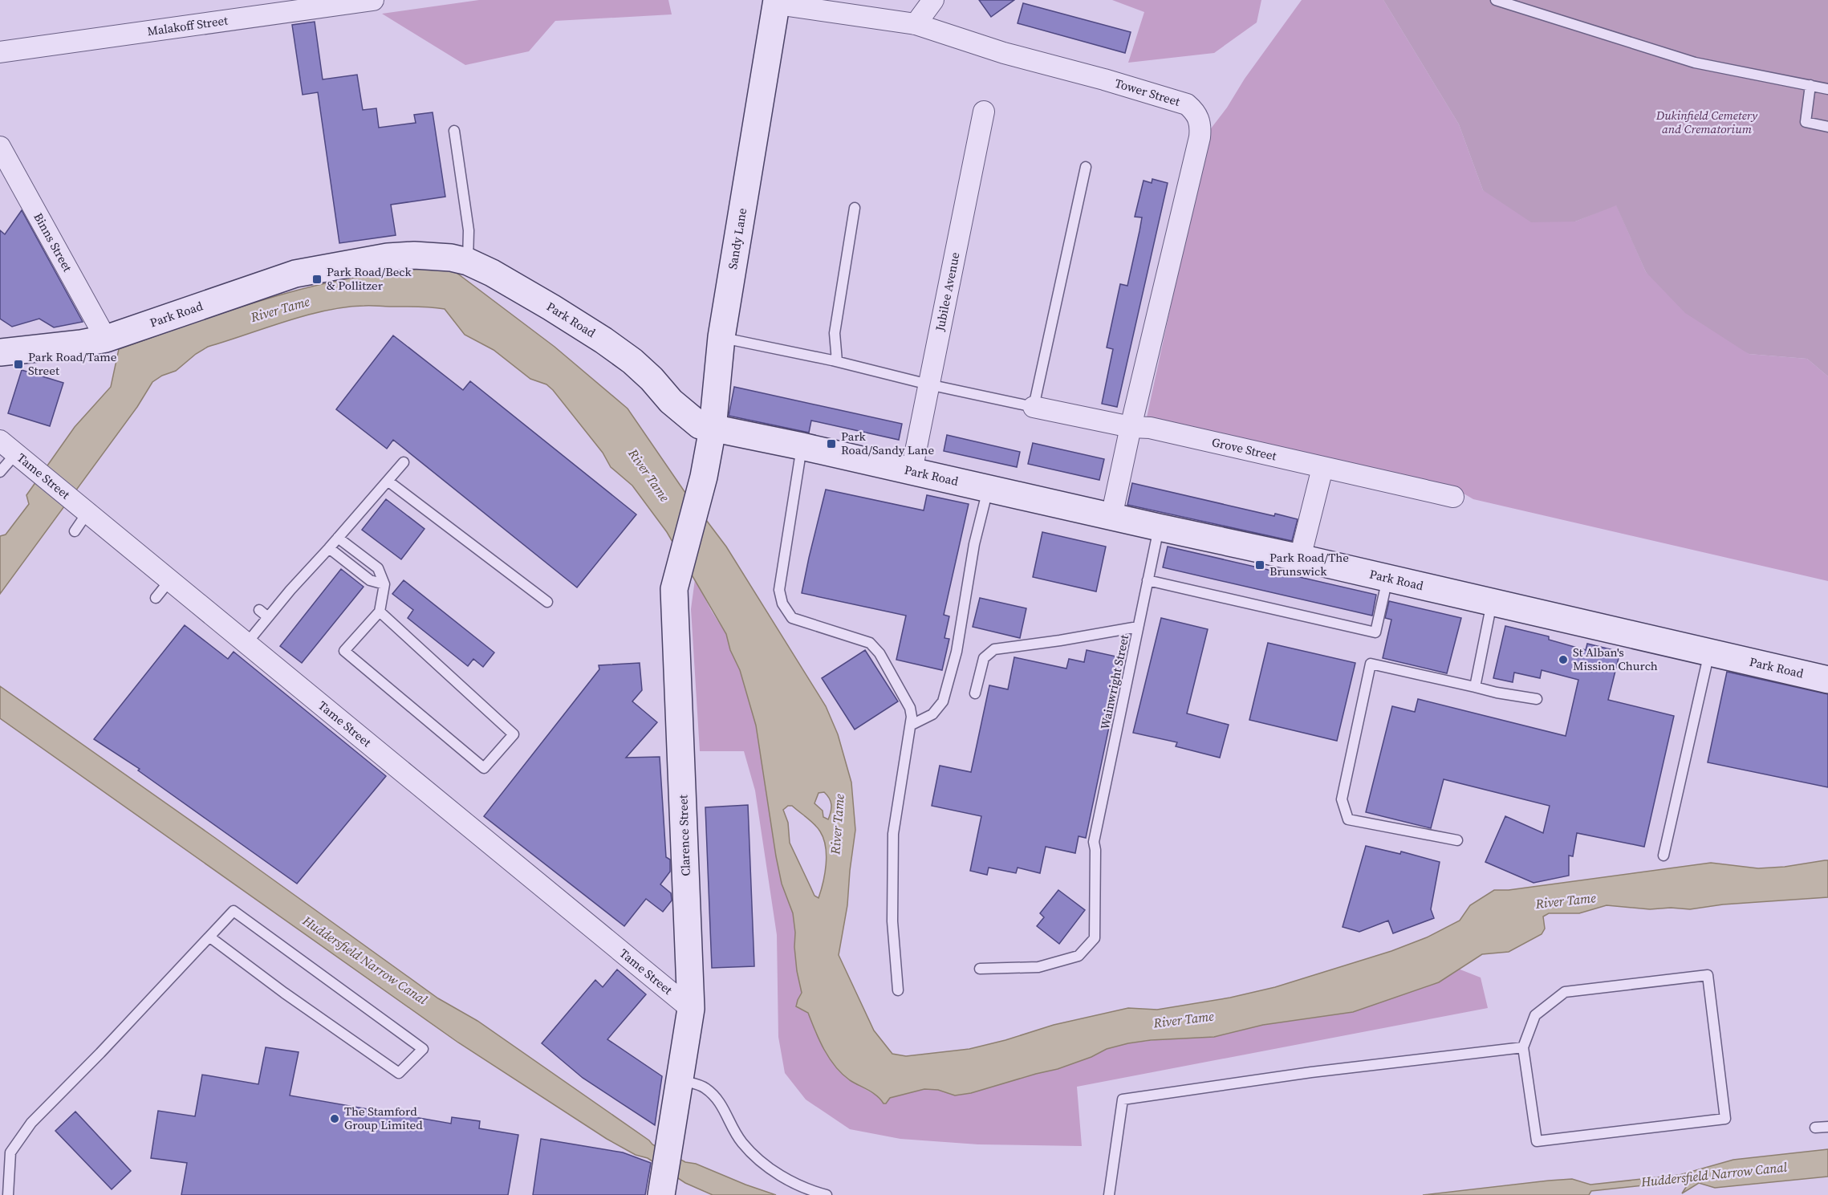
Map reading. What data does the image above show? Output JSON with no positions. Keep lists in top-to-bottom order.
{
  "streets": {
    "main road": ["Sandy Lane", "Park Road", "Clarence Street"],
    "street": [
      "Malakoff Street",
      "Tower Street",
      "Binns Street",
      "Jubilee Avenue",
      "Grove Street",
      "Tame Street"
    ],
    "lane": ["Wainwright Street"]
  },
  "crossings": [
    ["Tower Street", "Sandy Lane"],
    ["Tower Street", "Park Road"],
    ["Tower Street", "Grove Street"],
    ["Sandy Lane", "Park Road"],
    ["Sandy Lane", "Clarence Street"],
    ["Binns Street", "Park Road"],
    ["Jubilee Avenue", "Park Road"],
    ["Park Road", "Wainwright Street"],
    ["Tame Street", "Clarence Street"]
  ],
  "water": ["River Tame", "Huddersfield Narrow Canal"],
  "parks": ["Dukinfield Cemetery and Crematorium"],
  "places": {
    "transit": [
      "Park Road/Beck & Pollitzer",
      "Park Road/Tame Street",
      "Park Road/Sandy Lane",
      "Park Road/The Brunswick"
    ],
    "other": ["St Alban's Mission Church", "The Stamford Group Limited"]
  }
}
